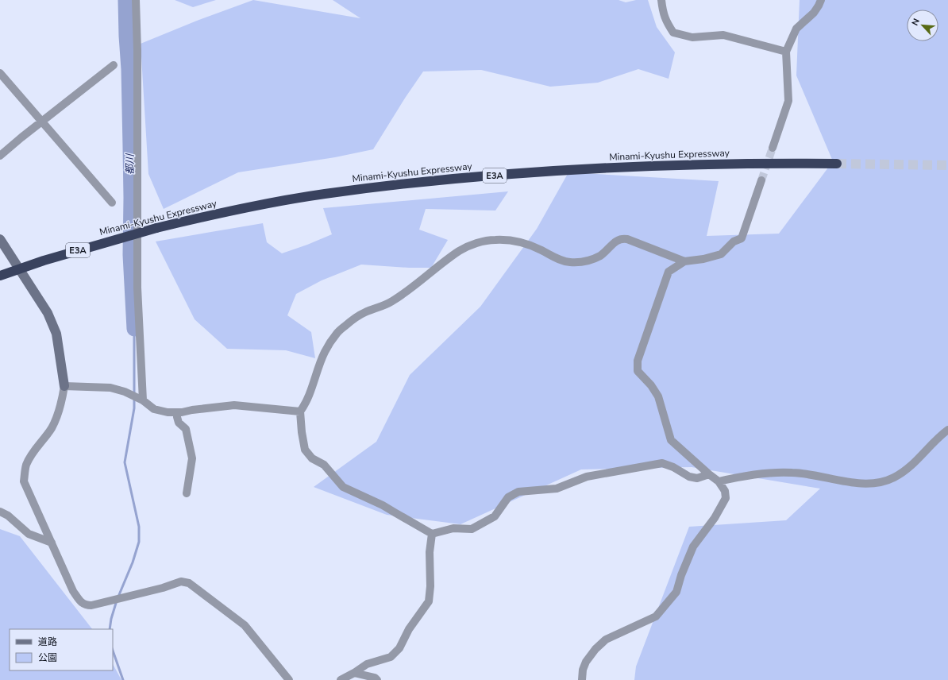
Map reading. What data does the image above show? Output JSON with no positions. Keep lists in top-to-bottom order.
{
  "streets": {
    "highway": ["Minami-Kyushu Expressway", "E3A"]
  },
  "water": ["都川"],
  "legend": ["道路", "公園"],
  "north": "top left"
}
